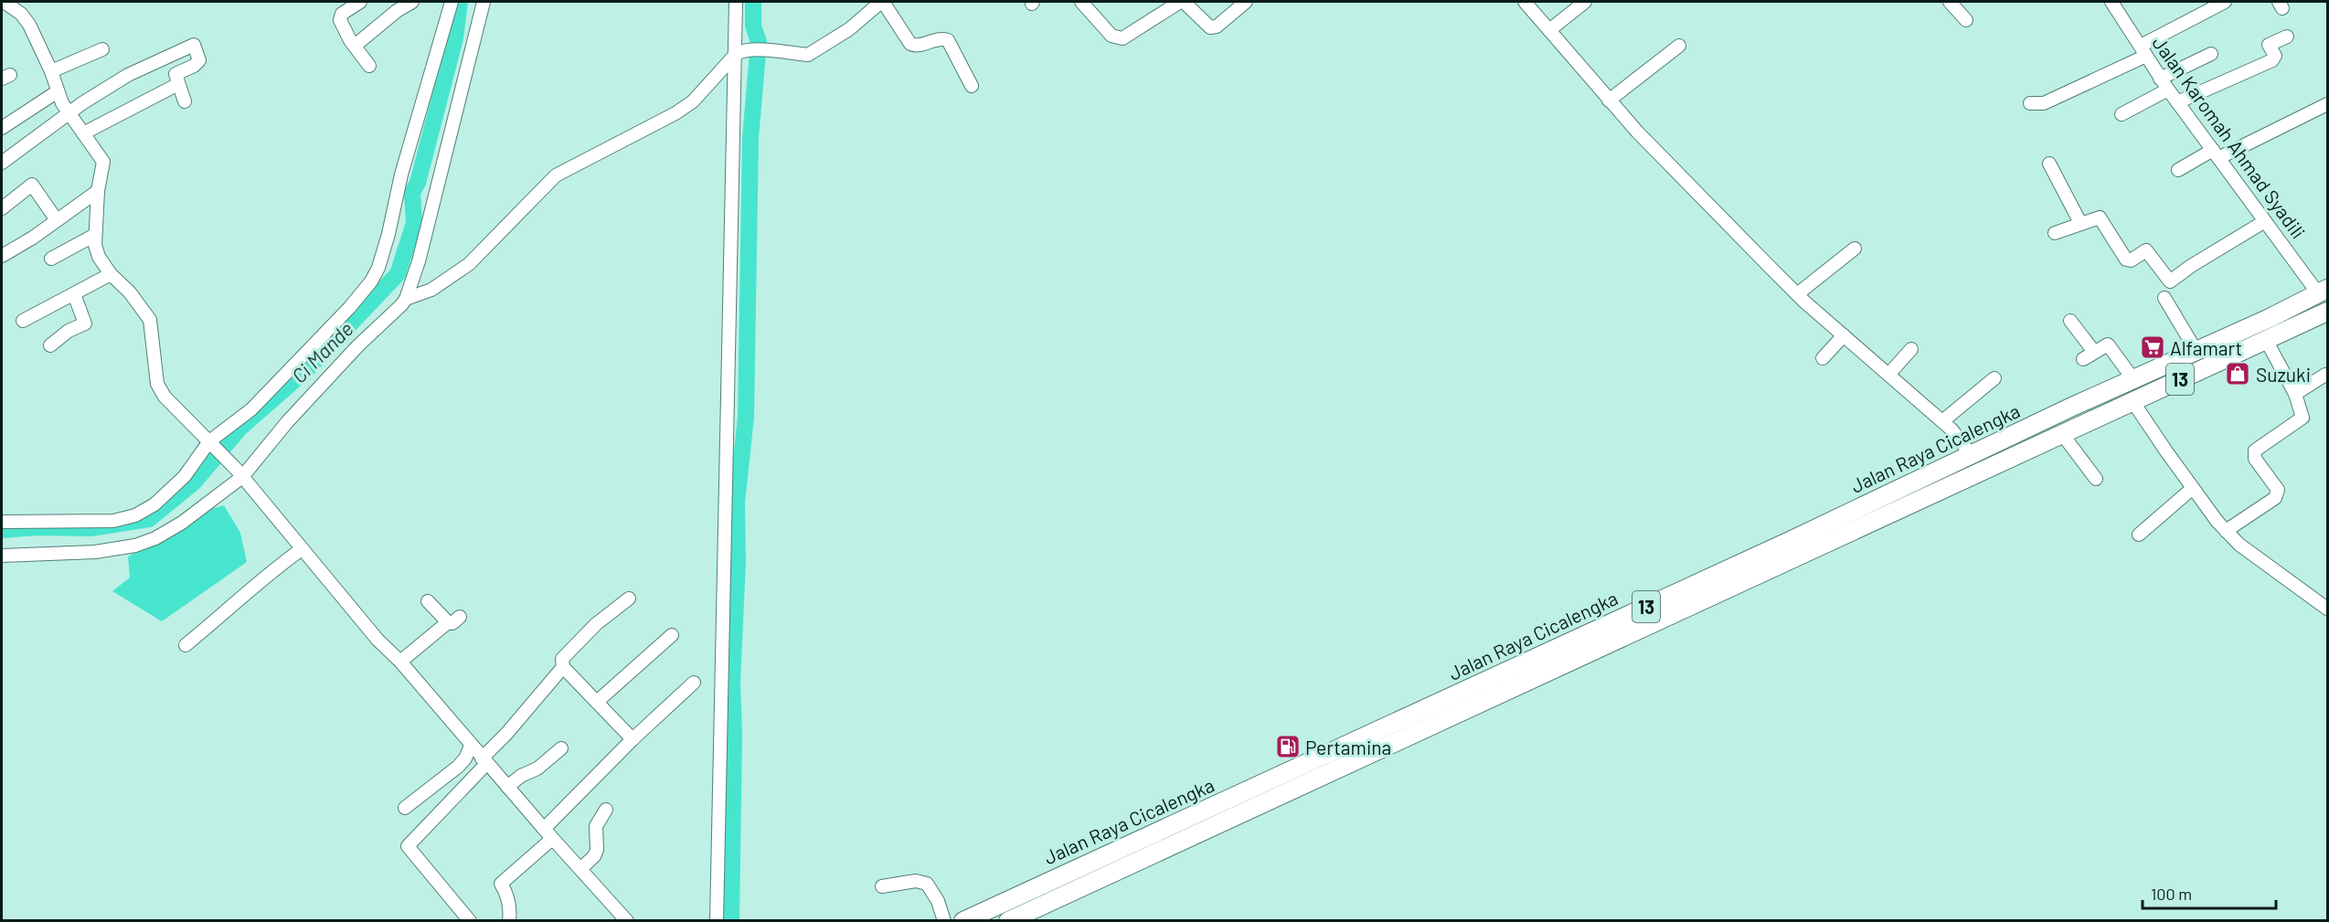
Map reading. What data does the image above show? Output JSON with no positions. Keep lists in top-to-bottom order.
{
  "streets": {
    "highway": ["13", "Jalan Raya Cicalengka"],
    "street": ["Jalan Karomah Ahmad Syadili"]
  },
  "crossings": [
    ["Jalan Karomah Ahmad Syadili", "Jalan Raya Cicalengka"]
  ],
  "water": ["Ci Mande"],
  "places": {
    "supermarket": ["Alfamart"],
    "shop": ["Suzuki"],
    "fuel station": ["Pertamina"]
  },
  "scale_bar": "100 m"
}
